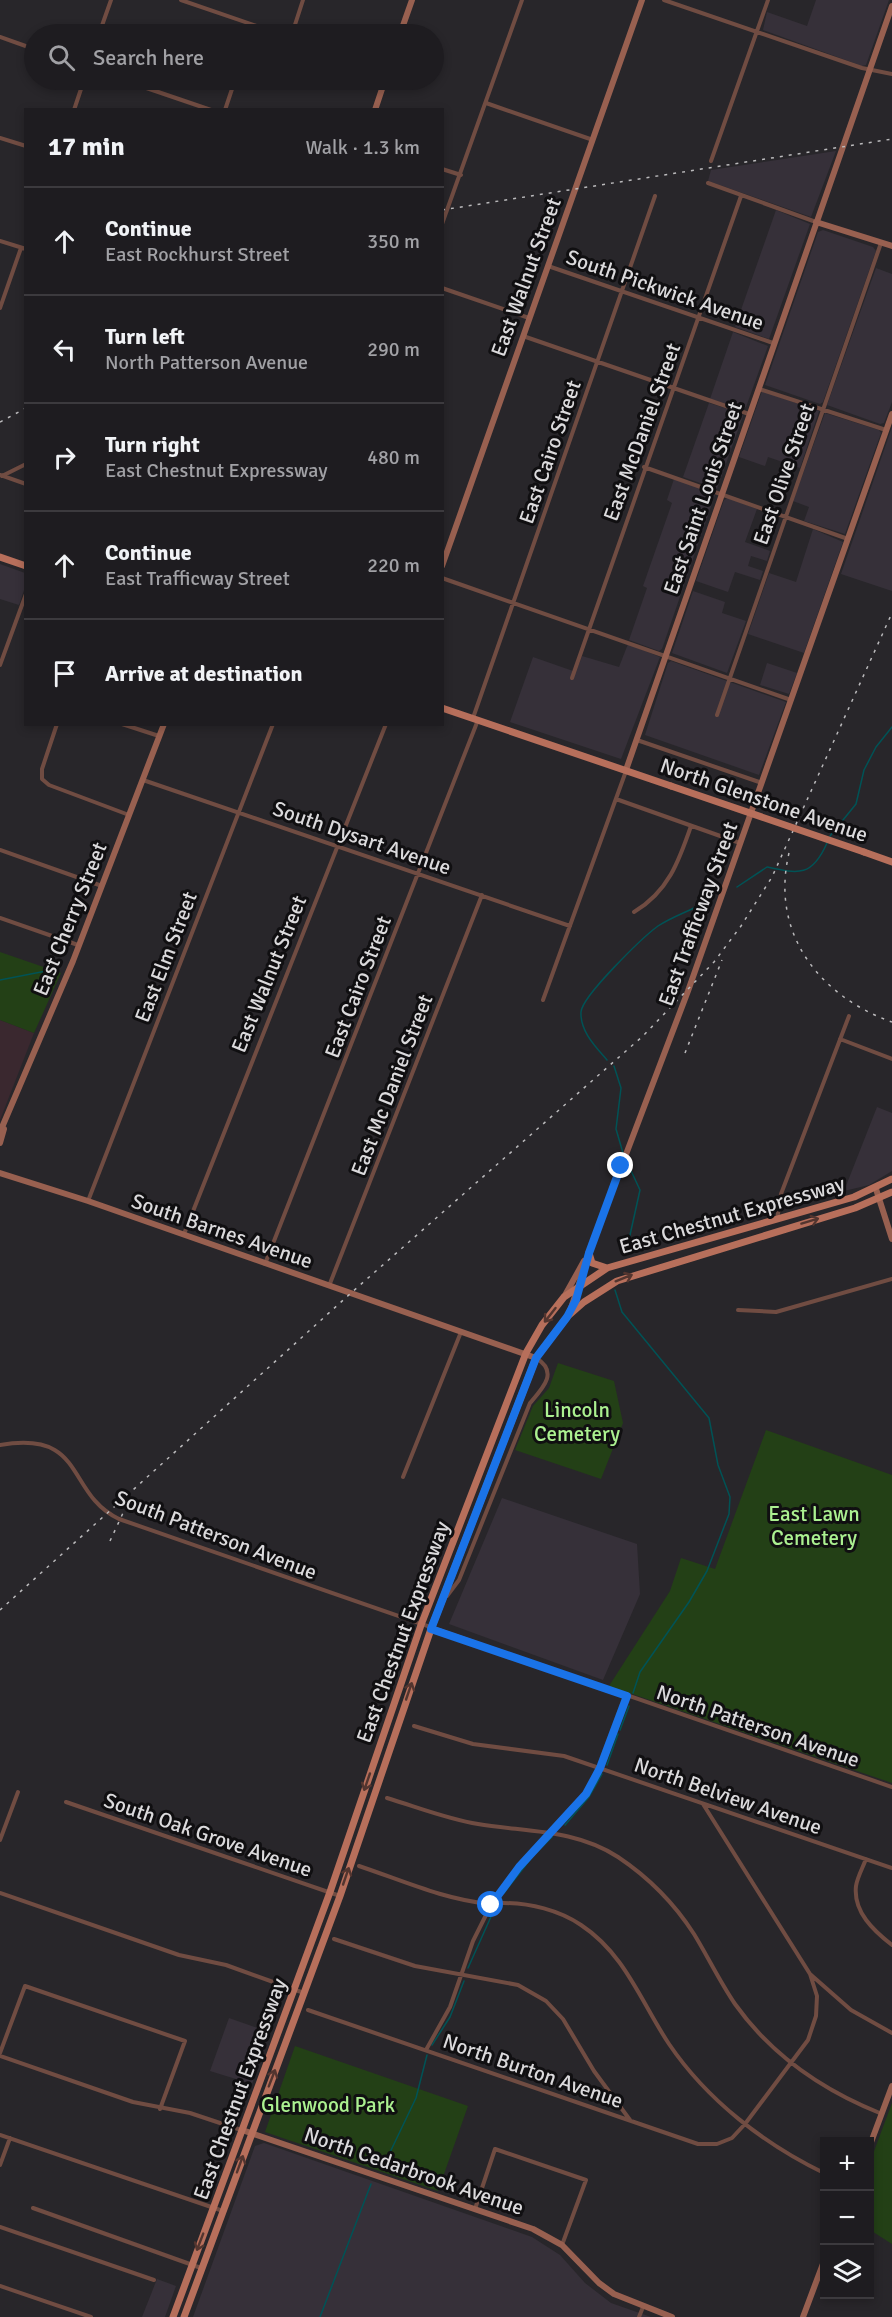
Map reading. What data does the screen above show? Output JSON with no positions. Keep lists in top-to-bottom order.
{
  "streets": {
    "main road": ["North Glenstone Avenue", "East Chestnut Expressway"],
    "street": [
      "East Walnut Street",
      "South Pickwick Avenue",
      "East McDaniel Street",
      "East Cairo Street",
      "East Olive Street",
      "East Saint Louis Street",
      "South Dysart Avenue",
      "East Trafficway Street",
      "East Cherry Street",
      "East Elm Street",
      "East Mc Daniel Street",
      "South Barnes Avenue",
      "South Patterson Avenue",
      "North Patterson Avenue",
      "North Belview Avenue",
      "South Oak Grove Avenue",
      "North Burton Avenue",
      "North Cedarbrook Avenue"
    ]
  },
  "crossings": [
    ["East Walnut Street", "South Pickwick Avenue"],
    ["East Walnut Street", "South Dysart Avenue"],
    ["East Walnut Street", "South Barnes Avenue"],
    ["South Pickwick Avenue", "East McDaniel Street"],
    ["South Pickwick Avenue", "East Cairo Street"],
    ["South Pickwick Avenue", "East Saint Louis Street"],
    ["East Cairo Street", "North Glenstone Avenue"],
    ["East Cairo Street", "South Dysart Avenue"],
    ["East Cairo Street", "South Barnes Avenue"],
    ["East Saint Louis Street", "North Glenstone Avenue"],
    ["East Saint Louis Street", "South Dysart Avenue"],
    ["South Dysart Avenue", "East Cherry Street"],
    ["South Dysart Avenue", "East Elm Street"],
    ["South Dysart Avenue", "East Mc Daniel Street"],
    ["East Trafficway Street", "East Chestnut Expressway"],
    ["East Elm Street", "South Barnes Avenue"],
    ["East Mc Daniel Street", "South Barnes Avenue"],
    ["East Chestnut Expressway", "South Barnes Avenue"],
    ["East Chestnut Expressway", "North Patterson Avenue"],
    ["East Chestnut Expressway", "South Oak Grove Avenue"],
    ["East Chestnut Expressway", "North Cedarbrook Avenue"],
    ["South Patterson Avenue", "North Patterson Avenue"]
  ],
  "parks": ["Lincoln Cemetery", "East Lawn Cemetery", "Glenwood Park"],
  "page": {
    "search": "Search here",
    "heading": ["17 min", "Walk · 1.3 km"],
    "list": [
      ["Continue", "East Rockhurst Street", "350 m"],
      ["Turn left", "North Patterson Avenue", "290 m"],
      ["Turn right", "East Chestnut Expressway", "480 m"],
      ["Continue", "East Trafficway Street", "220 m"],
      "Arrive at destination"
    ],
    "map_buttons": ["+", "−"]
  }
}
